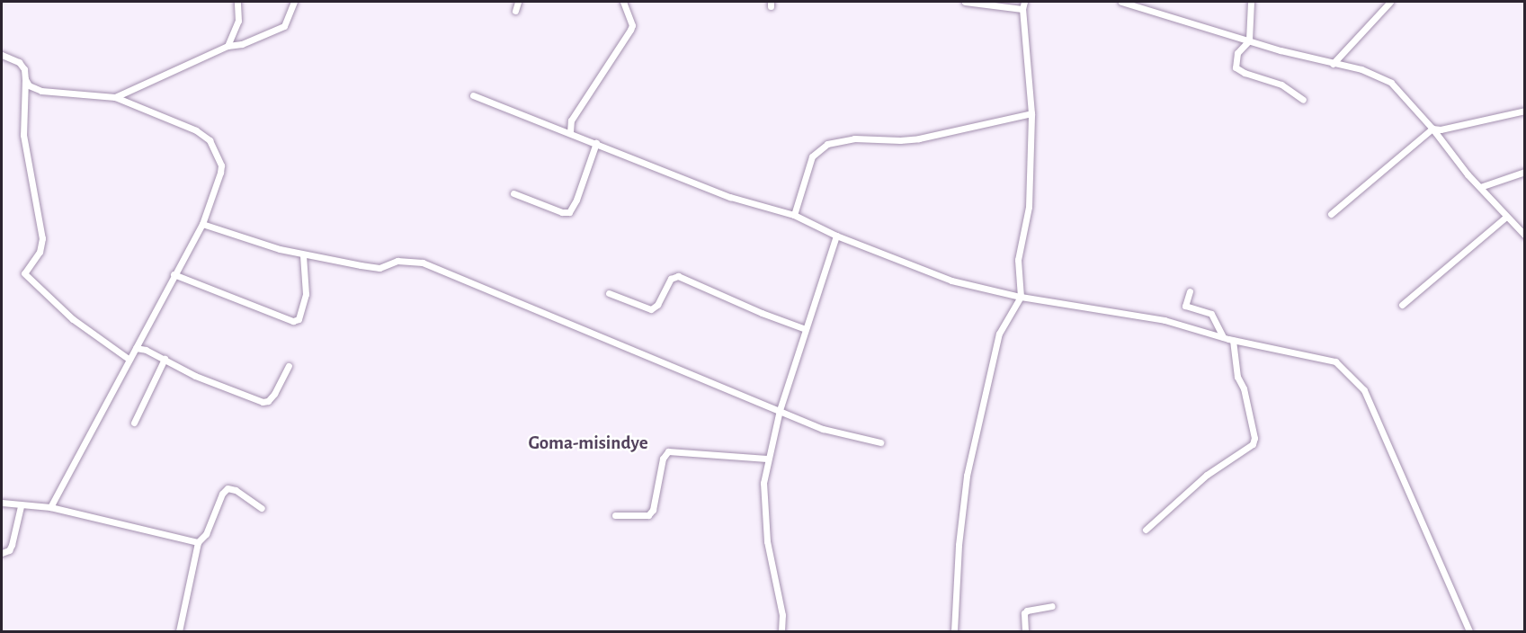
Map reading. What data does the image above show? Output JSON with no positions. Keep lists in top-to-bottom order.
{
  "districts": ["Goma-misindye"]
}
